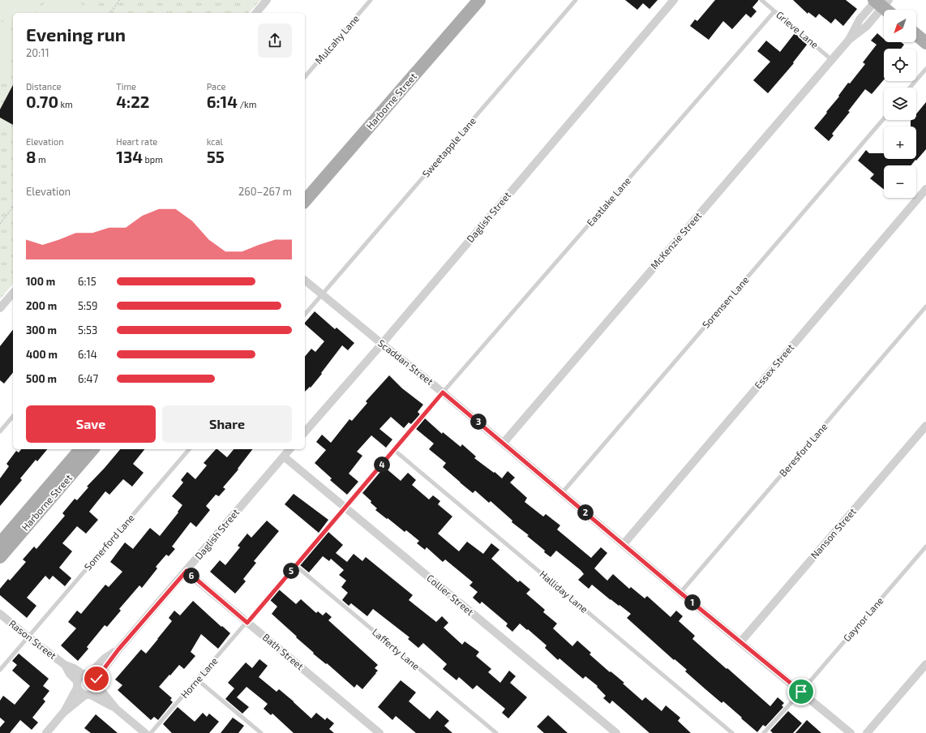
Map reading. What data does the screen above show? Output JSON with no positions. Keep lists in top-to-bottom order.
{
  "streets": {
    "main road": ["Harborne Street"],
    "street": [
      "Daglish Street",
      "McKenzie Street",
      "Scaddan Street",
      "Essex Street",
      "Nanson Street",
      "Collier Street",
      "Rason Street",
      "Bath Street"
    ],
    "lane": [
      "Grieve Lane",
      "Mulcahy Lane",
      "Sweetapple Lane",
      "Eastlake Lane",
      "Sorensen Lane",
      "Beresford Lane",
      "Somerford Lane",
      "Halliday Lane",
      "Gaynor Lane",
      "Lafferty Lane",
      "Horne Lane"
    ]
  },
  "crossings": [
    ["Grieve Lane", "Eastlake Lane"],
    ["Grieve Lane", "McKenzie Street"],
    ["Sweetapple Lane", "Scaddan Street"],
    ["Eastlake Lane", "Scaddan Street"],
    ["Eastlake Lane", "Halliday Lane"],
    ["Eastlake Lane", "Collier Street"],
    ["Eastlake Lane", "Horne Lane"],
    ["Daglish Street", "Scaddan Street"],
    ["Daglish Street", "Collier Street"],
    ["Daglish Street", "Rason Street"],
    ["Daglish Street", "Bath Street"],
    ["McKenzie Street", "Scaddan Street"],
    ["Sorensen Lane", "Scaddan Street"],
    ["Scaddan Street", "Essex Street"],
    ["Scaddan Street", "Beresford Lane"],
    ["Scaddan Street", "Nanson Street"],
    ["Scaddan Street", "Gaynor Lane"],
    ["Somerford Lane", "Rason Street"],
    ["Collier Street", "Horne Lane"],
    ["Lafferty Lane", "Horne Lane"],
    ["Bath Street", "Horne Lane"]
  ],
  "north": "bottom left",
  "page": {
    "map_buttons": ["+", "−"],
    "heading": ["Evening run", "20:11"],
    "stats": [
      ["Distance", "0.70 km"],
      ["Time", "4:22"],
      ["Pace", "6:14 /km"],
      ["Elevation", "8 m"],
      ["Heart rate", "134 bpm"],
      ["kcal", "55"]
    ],
    "chart": ["Elevation", "260–267 m"],
    "list": [
      {
        "name": "100 m",
        "note": "6:15"
      },
      {
        "name": "200 m",
        "note": "5:59"
      },
      {
        "name": "300 m",
        "note": "5:53"
      },
      {
        "name": "400 m",
        "note": "6:14"
      },
      {
        "name": "500 m",
        "note": "6:47"
      }
    ],
    "buttons": ["Save", "Share"],
    "pins": [
      "3",
      "4",
      "2",
      "5",
      "6",
      "1"
    ]
  }
}
